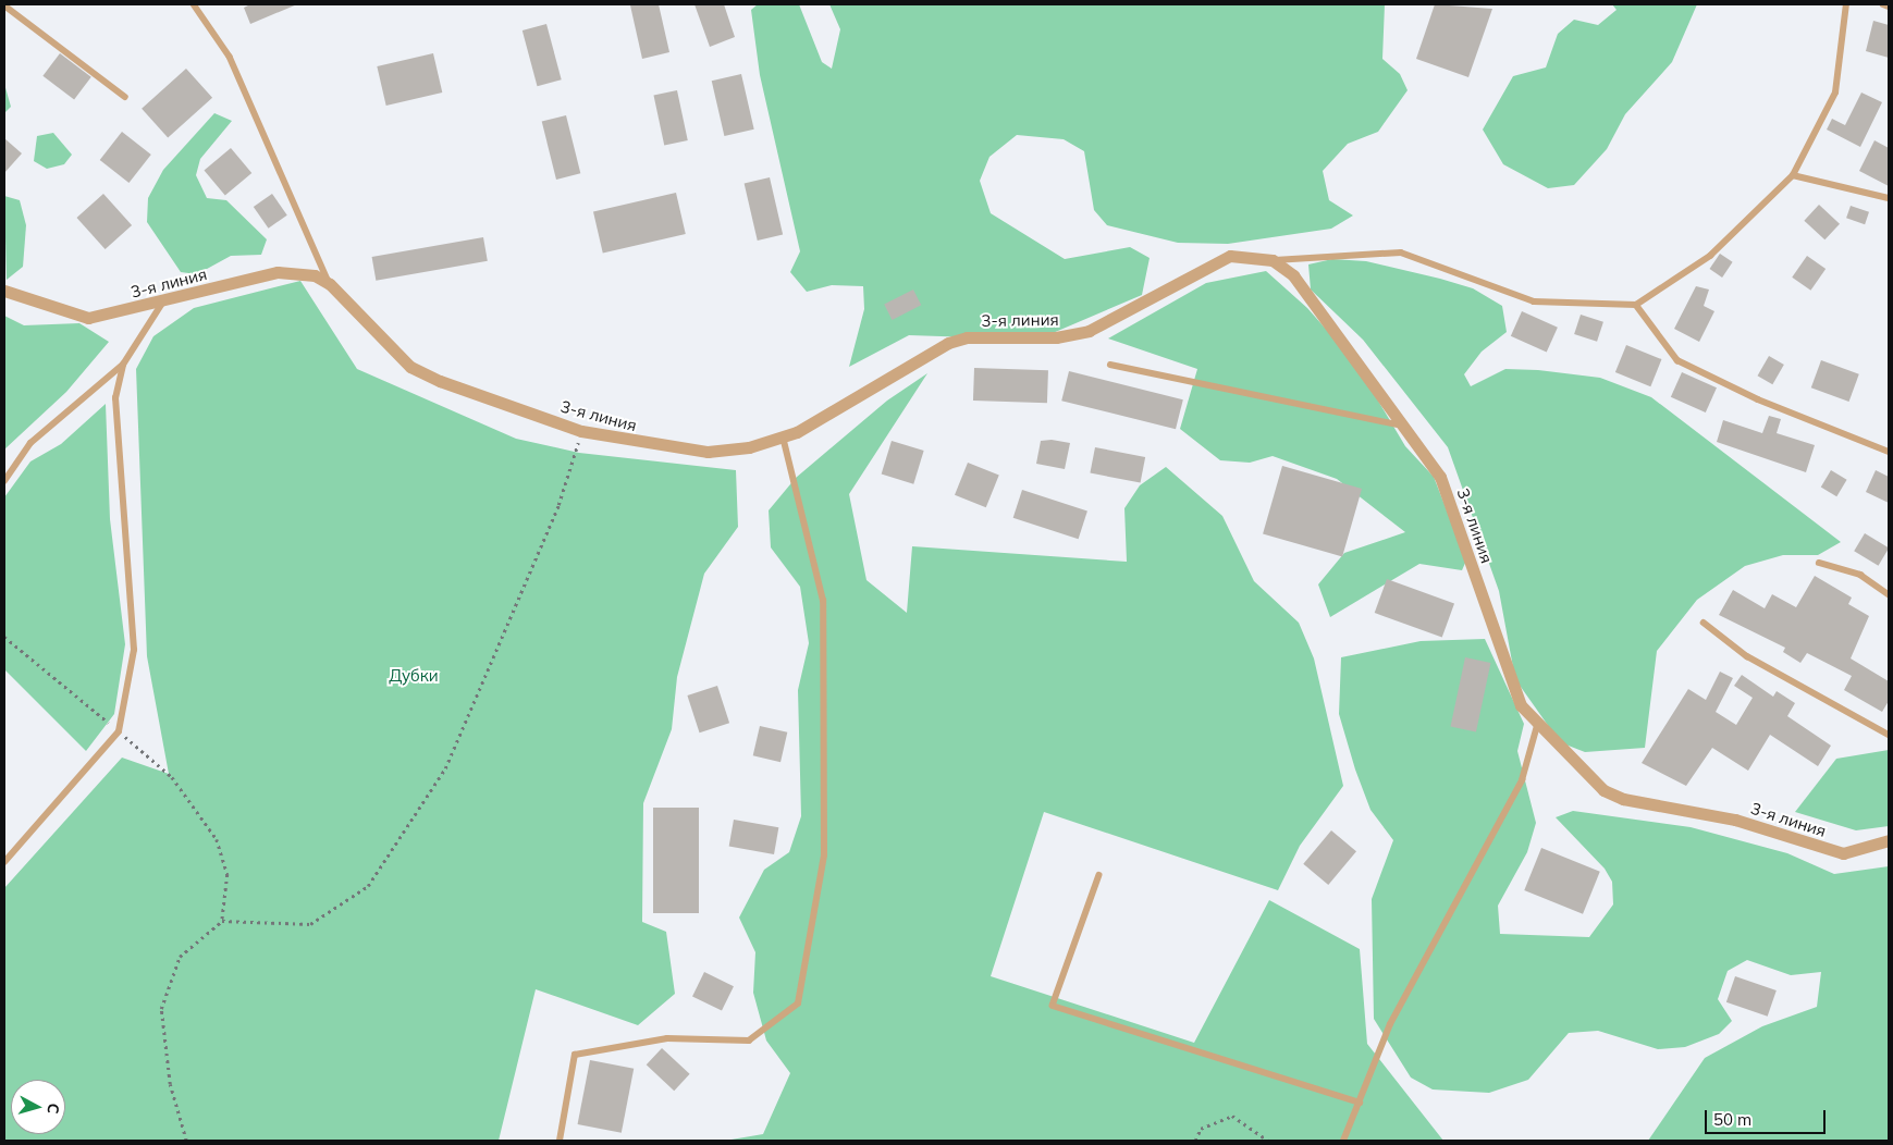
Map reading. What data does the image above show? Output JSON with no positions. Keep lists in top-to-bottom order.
{
  "streets": {
    "street": ["3-я линия"]
  },
  "parks": ["Дубки"],
  "scale_bar": "50 m",
  "north": "right"
}
